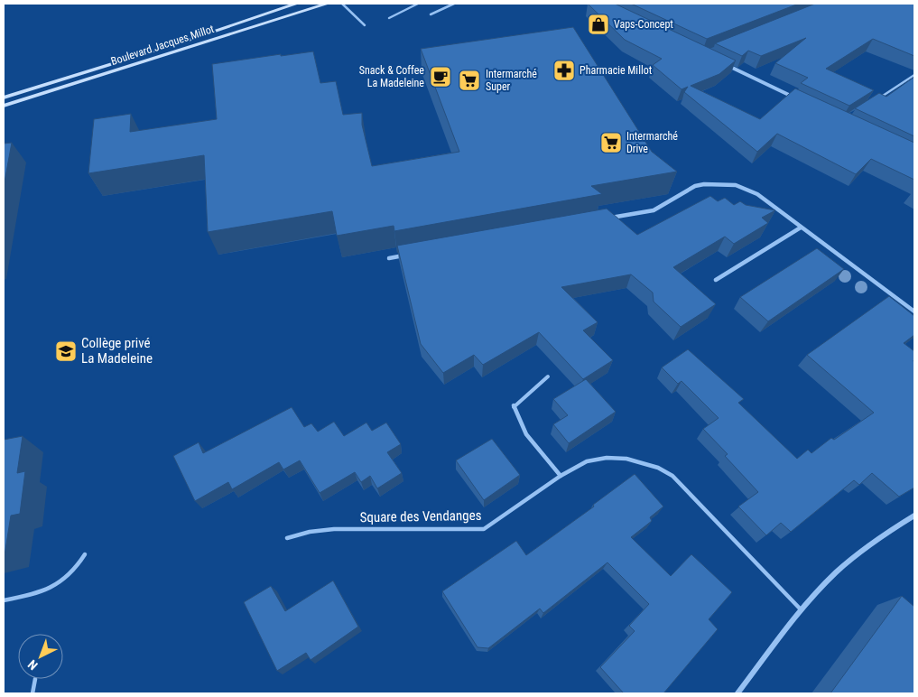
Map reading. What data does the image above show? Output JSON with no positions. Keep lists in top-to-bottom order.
{
  "streets": {
    "street": ["Boulevard Jacques Millot"],
    "lane": ["Square des Vendanges"]
  },
  "places": {
    "shop": ["Vaps-Concept"],
    "pharmacy": ["Pharmacie Millot"],
    "cafe": ["Snack & Coffee La Madeleine"],
    "supermarket": ["Intermarché Super", "Intermarché Drive"],
    "school or university": ["Collège privé La Madeleine"]
  },
  "north": "bottom left"
}
